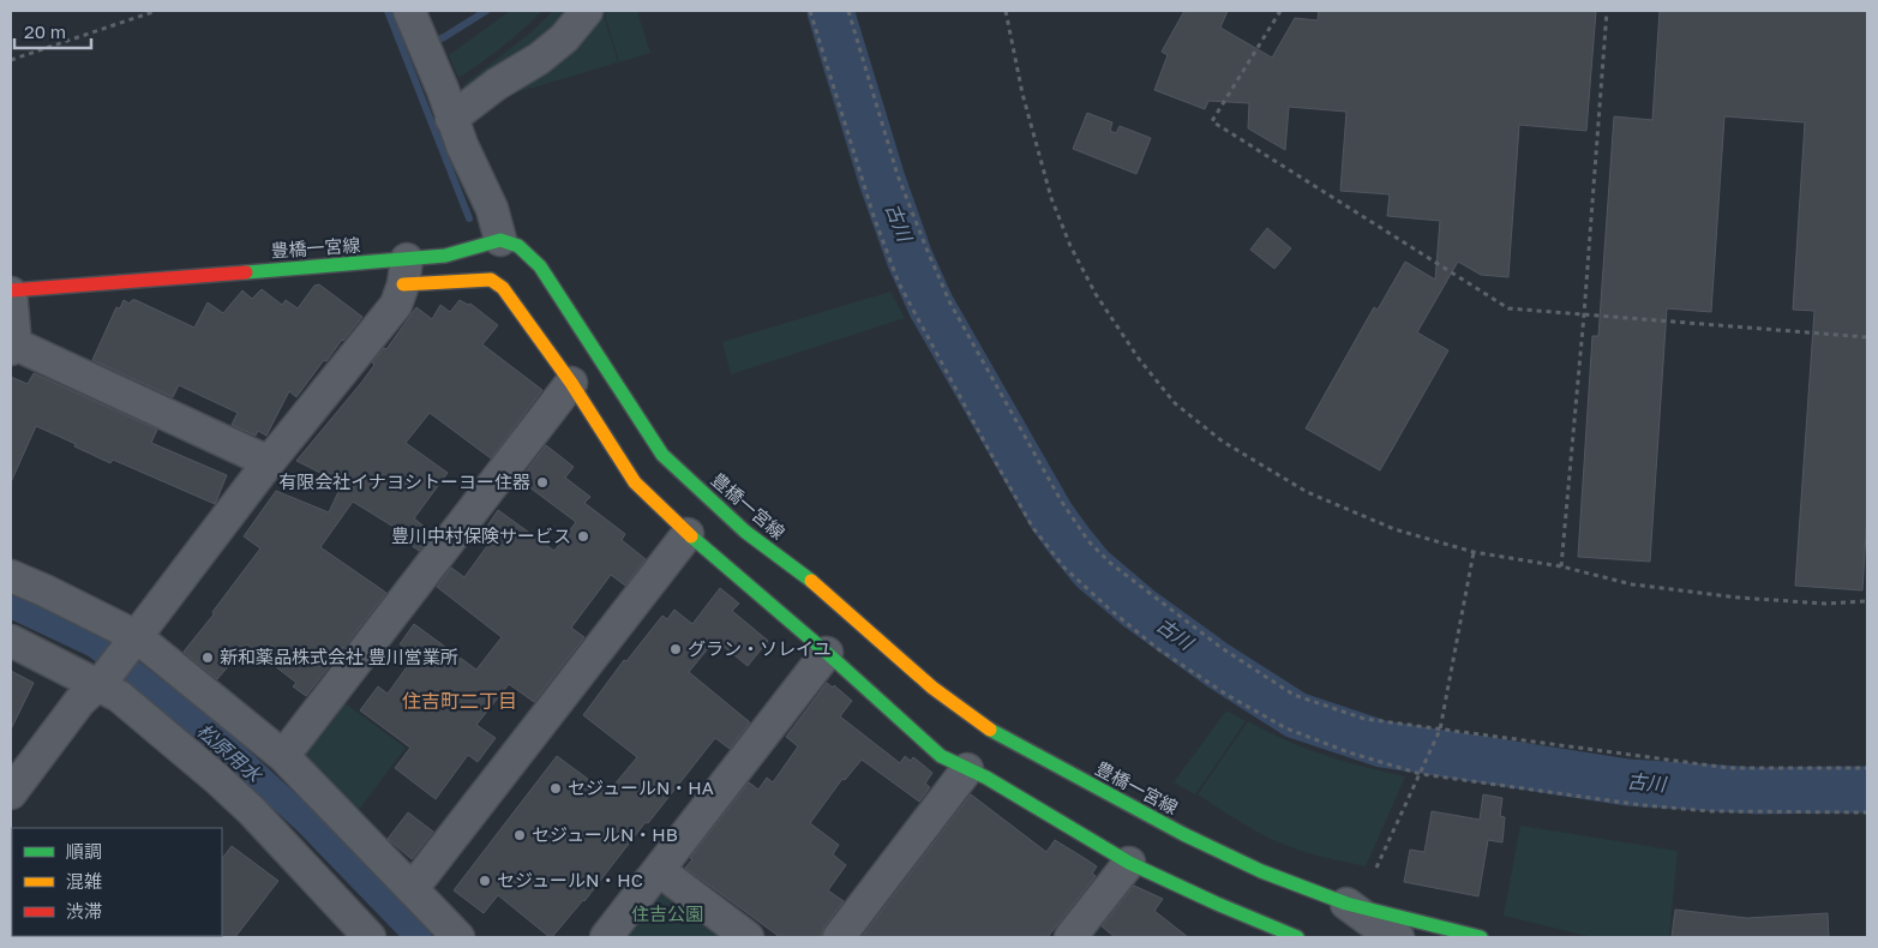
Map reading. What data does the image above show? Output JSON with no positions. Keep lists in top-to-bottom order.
{
  "streets": {
    "main road": ["豊橋一宮線"]
  },
  "districts": ["住吉町二丁目"],
  "water": ["古川", "松原用水"],
  "parks": ["住吉公園"],
  "places": [
    "有限会社イナヨシトーヨー住器",
    "豊川中村保険サービス",
    "グラン・ソレイユ",
    "新和薬品株式会社 豊川営業所",
    "セジュールN・HA",
    "セジュールN・HB",
    "セジュールN・HC"
  ],
  "legend": ["順調", "混雑", "渋滞"],
  "scale_bar": "20 m"
}
